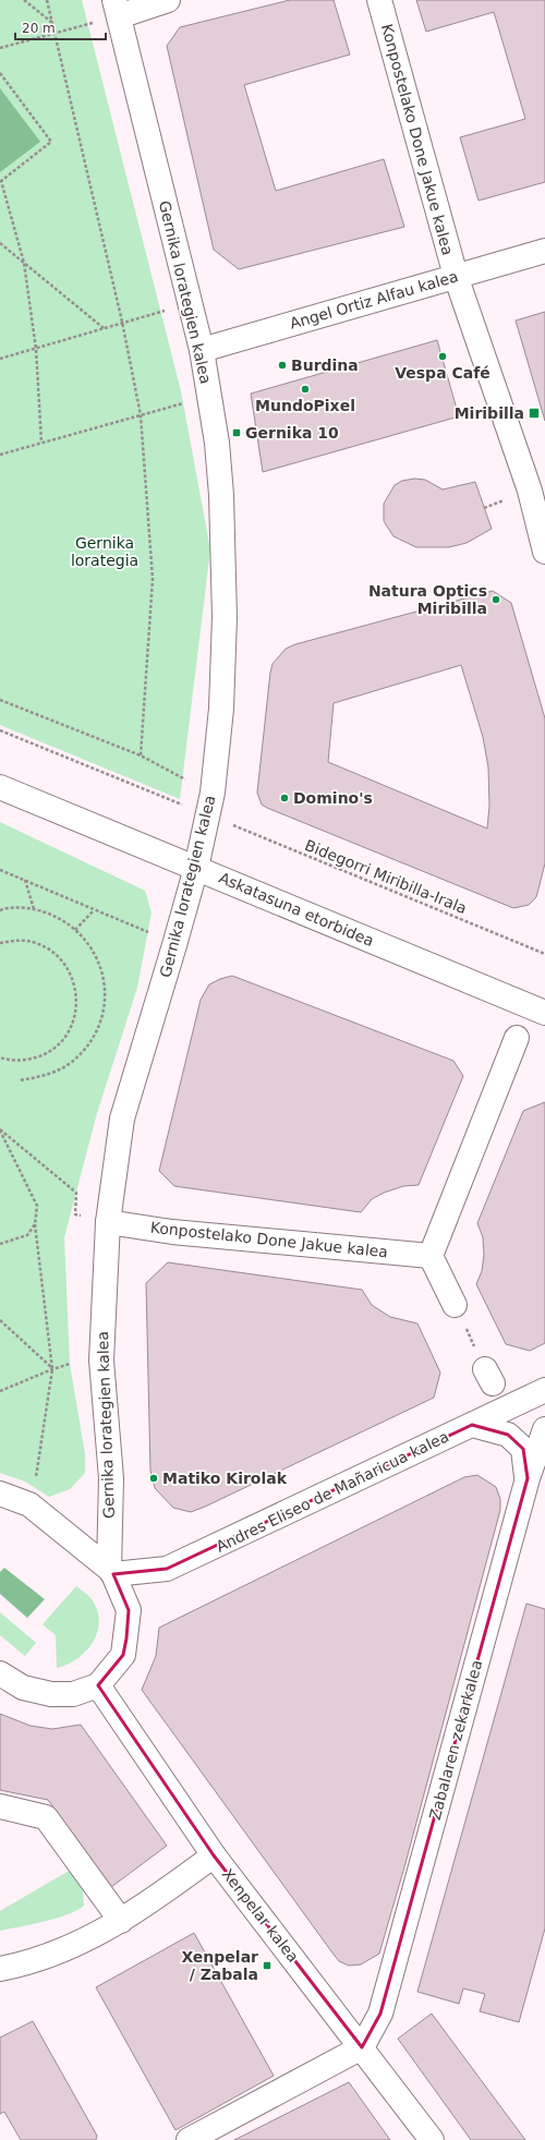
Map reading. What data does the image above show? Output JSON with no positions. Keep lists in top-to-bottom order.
{
  "streets": {
    "street": [
      "Konpostelako Done Jakue kalea",
      "Gernika lorategien kalea",
      "Angel Ortiz Alfau kalea",
      "Askatasuna etorbidea",
      "Andres Eliseo de Mañaricua kalea",
      "Zabalaren zekarkalea",
      "Xenpelar kalea"
    ],
    "path": ["Bidegorri Miribilla-Irala"]
  },
  "crossings": [
    ["Konpostelako Done Jakue kalea", "Gernika lorategien kalea"],
    ["Konpostelako Done Jakue kalea", "Angel Ortiz Alfau kalea"],
    ["Gernika lorategien kalea", "Angel Ortiz Alfau kalea"],
    ["Gernika lorategien kalea", "Askatasuna etorbidea"],
    ["Gernika lorategien kalea", "Andres Eliseo de Mañaricua kalea"],
    ["Zabalaren zekarkalea", "Xenpelar kalea"]
  ],
  "parks": ["Gernika lorategia"],
  "places": {
    "other": [
      "Vespa Café",
      "Burdina",
      "MundoPixel",
      "Natura Optics Miribilla",
      "Domino's",
      "Matiko Kirolak"
    ],
    "transit": ["Miribilla", "Gernika 10", "Xenpelar / Zabala"]
  },
  "scale_bar": "20 m"
}
